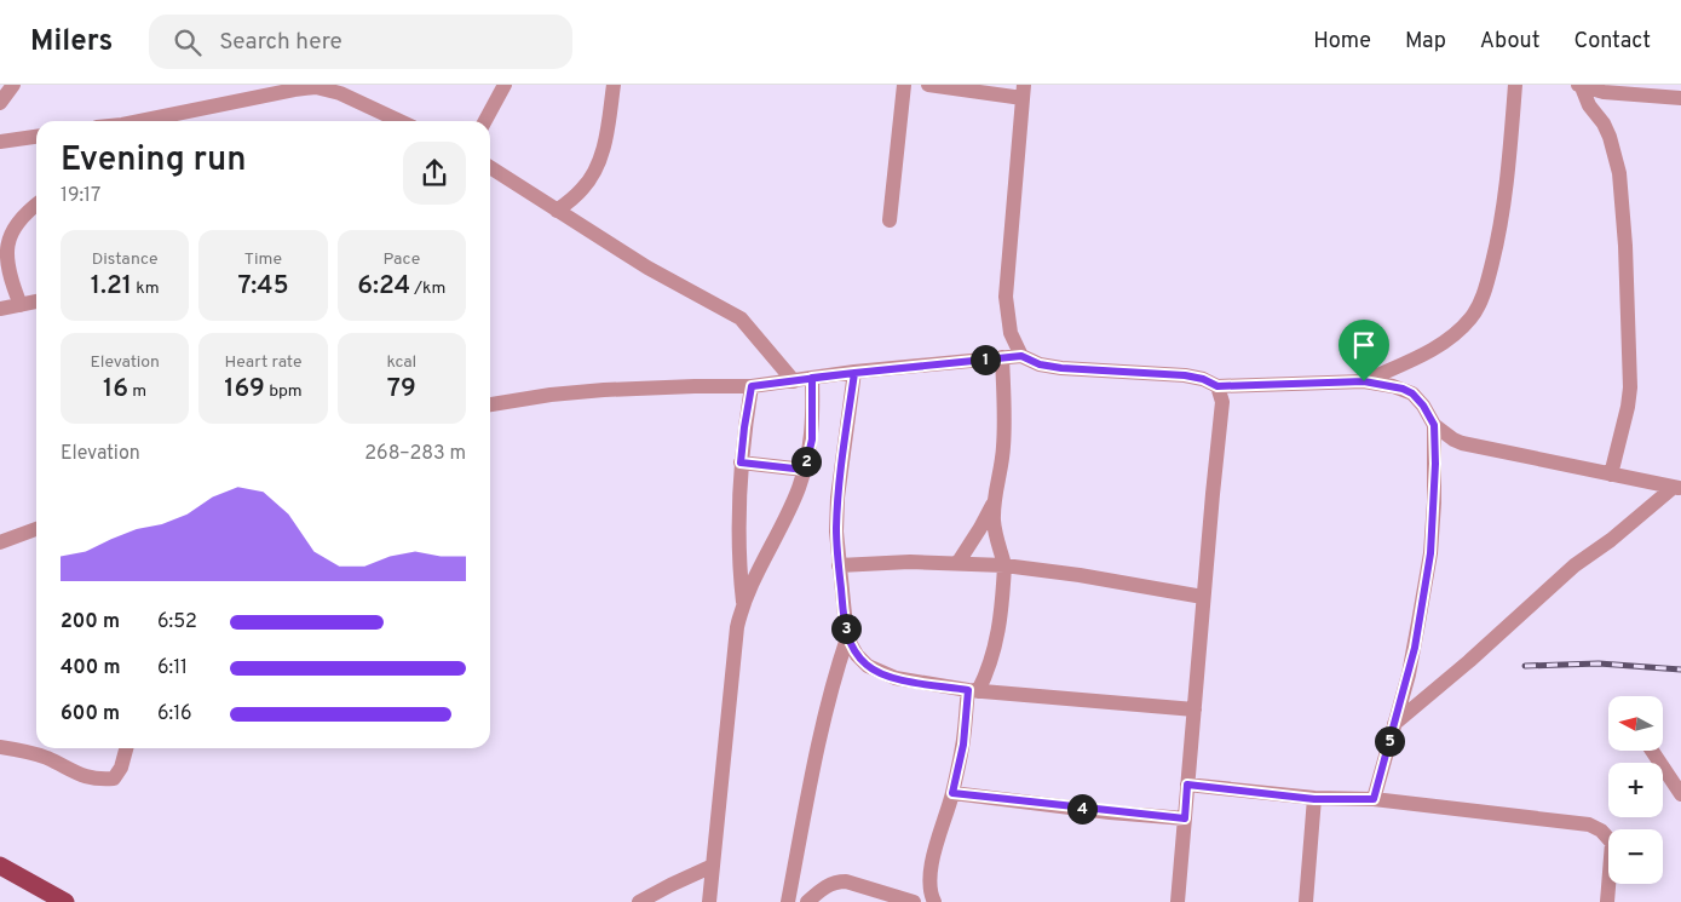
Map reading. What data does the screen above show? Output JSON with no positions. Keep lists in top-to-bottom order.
{
  "north": "left",
  "page": {
    "header": "Milers",
    "search": "Search here",
    "nav": [
      "Home",
      "Map",
      "About",
      "Contact"
    ],
    "heading": ["Evening run", "19:17"],
    "stats": [
      ["Distance", "1.21 km"],
      ["Time", "7:45"],
      ["Pace", "6:24 /km"],
      ["Elevation", "16 m"],
      ["Heart rate", "169 bpm"],
      ["kcal", "79"]
    ],
    "pins": [
      "1",
      "2",
      "3",
      "5",
      "4"
    ],
    "chart": ["Elevation", "268–283 m"],
    "list": [
      {
        "name": "200 m",
        "note": "6:52"
      },
      {
        "name": "400 m",
        "note": "6:11"
      },
      {
        "name": "600 m",
        "note": "6:16"
      }
    ],
    "map_buttons": ["+", "−"]
  }
}
